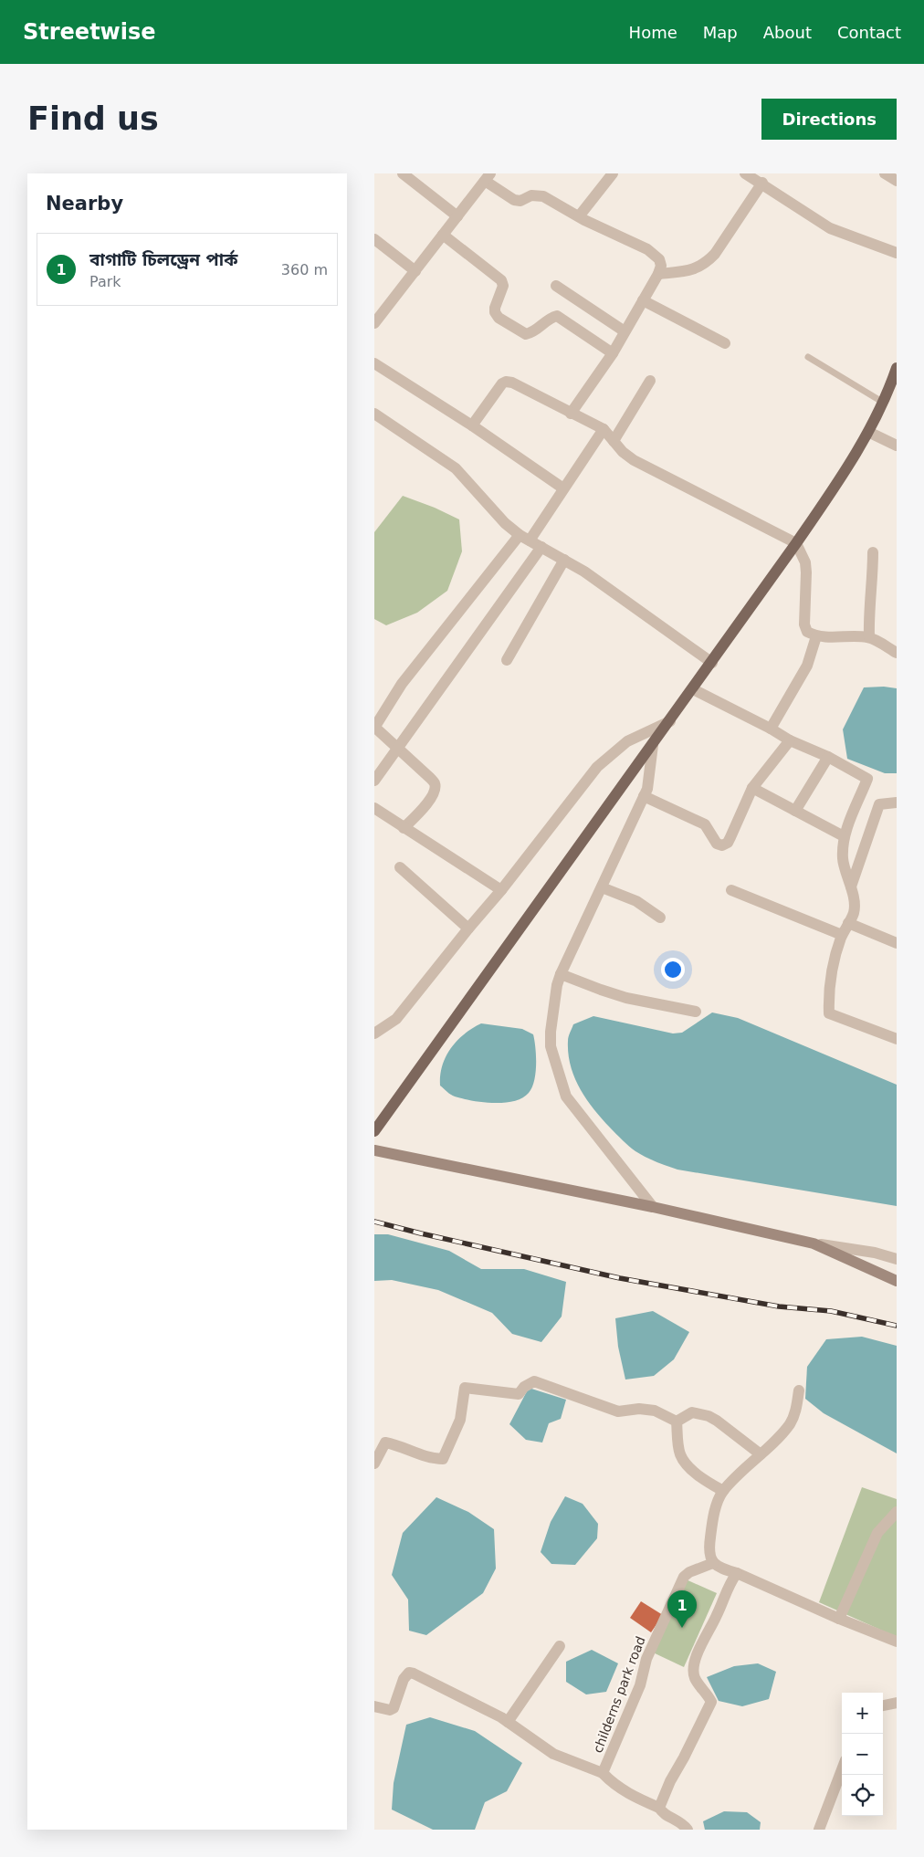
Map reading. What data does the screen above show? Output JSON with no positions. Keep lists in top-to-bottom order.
{
  "streets": {
    "street": ["childerns park road"]
  },
  "page": {
    "header": "Streetwise",
    "nav": [
      "Home",
      "Map",
      "About",
      "Contact"
    ],
    "buttons": "Directions",
    "title": "Find us",
    "heading": "Nearby",
    "list": [
      {
        "mark": "1",
        "name": "বাগাটি চিলড্রেন পার্ক",
        "note": "Park",
        "value": "360 m"
      }
    ],
    "pins": "1",
    "map_buttons": ["+", "−"]
  }
}
